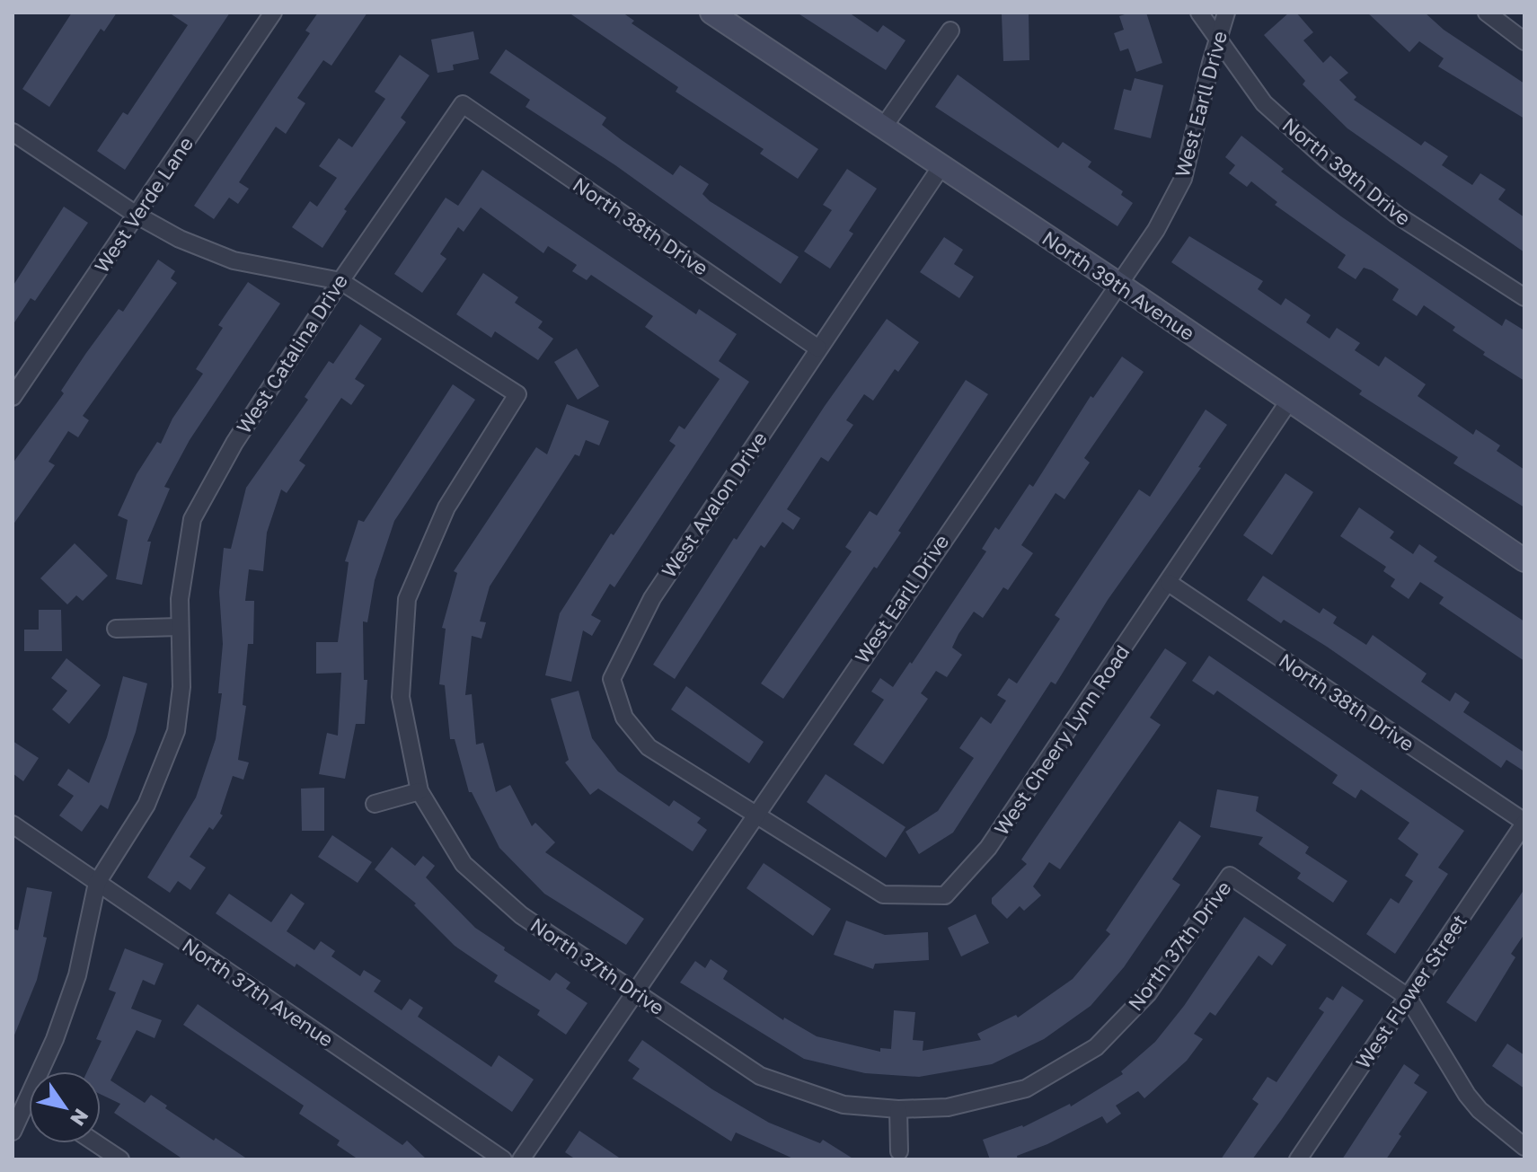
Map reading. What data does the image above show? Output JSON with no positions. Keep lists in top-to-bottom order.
{
  "streets": {
    "street": [
      "West Earll Drive",
      "North 39th Drive",
      "West Verde Lane",
      "North 38th Drive",
      "North 39th Avenue",
      "West Catalina Drive",
      "West Avalon Drive",
      "West Cheery Lynn Road",
      "North 37th Drive",
      "West Flower Street",
      "North 37th Avenue"
    ]
  },
  "crossings": [
    ["West Earll Drive", "North 39th Drive"],
    ["West Earll Drive", "North 39th Avenue"],
    ["West Earll Drive", "West Avalon Drive"],
    ["West Earll Drive", "West Cheery Lynn Road"],
    ["West Earll Drive", "North 37th Drive"],
    ["North 38th Drive", "West Catalina Drive"],
    ["North 38th Drive", "West Avalon Drive"],
    ["North 38th Drive", "West Cheery Lynn Road"],
    ["North 38th Drive", "West Flower Street"],
    ["North 39th Avenue", "West Avalon Drive"],
    ["North 39th Avenue", "West Cheery Lynn Road"],
    ["West Catalina Drive", "North 37th Drive"],
    ["West Catalina Drive", "North 37th Avenue"],
    ["West Avalon Drive", "West Cheery Lynn Road"],
    ["North 37th Drive", "West Flower Street"]
  ],
  "north": "bottom right"
}
